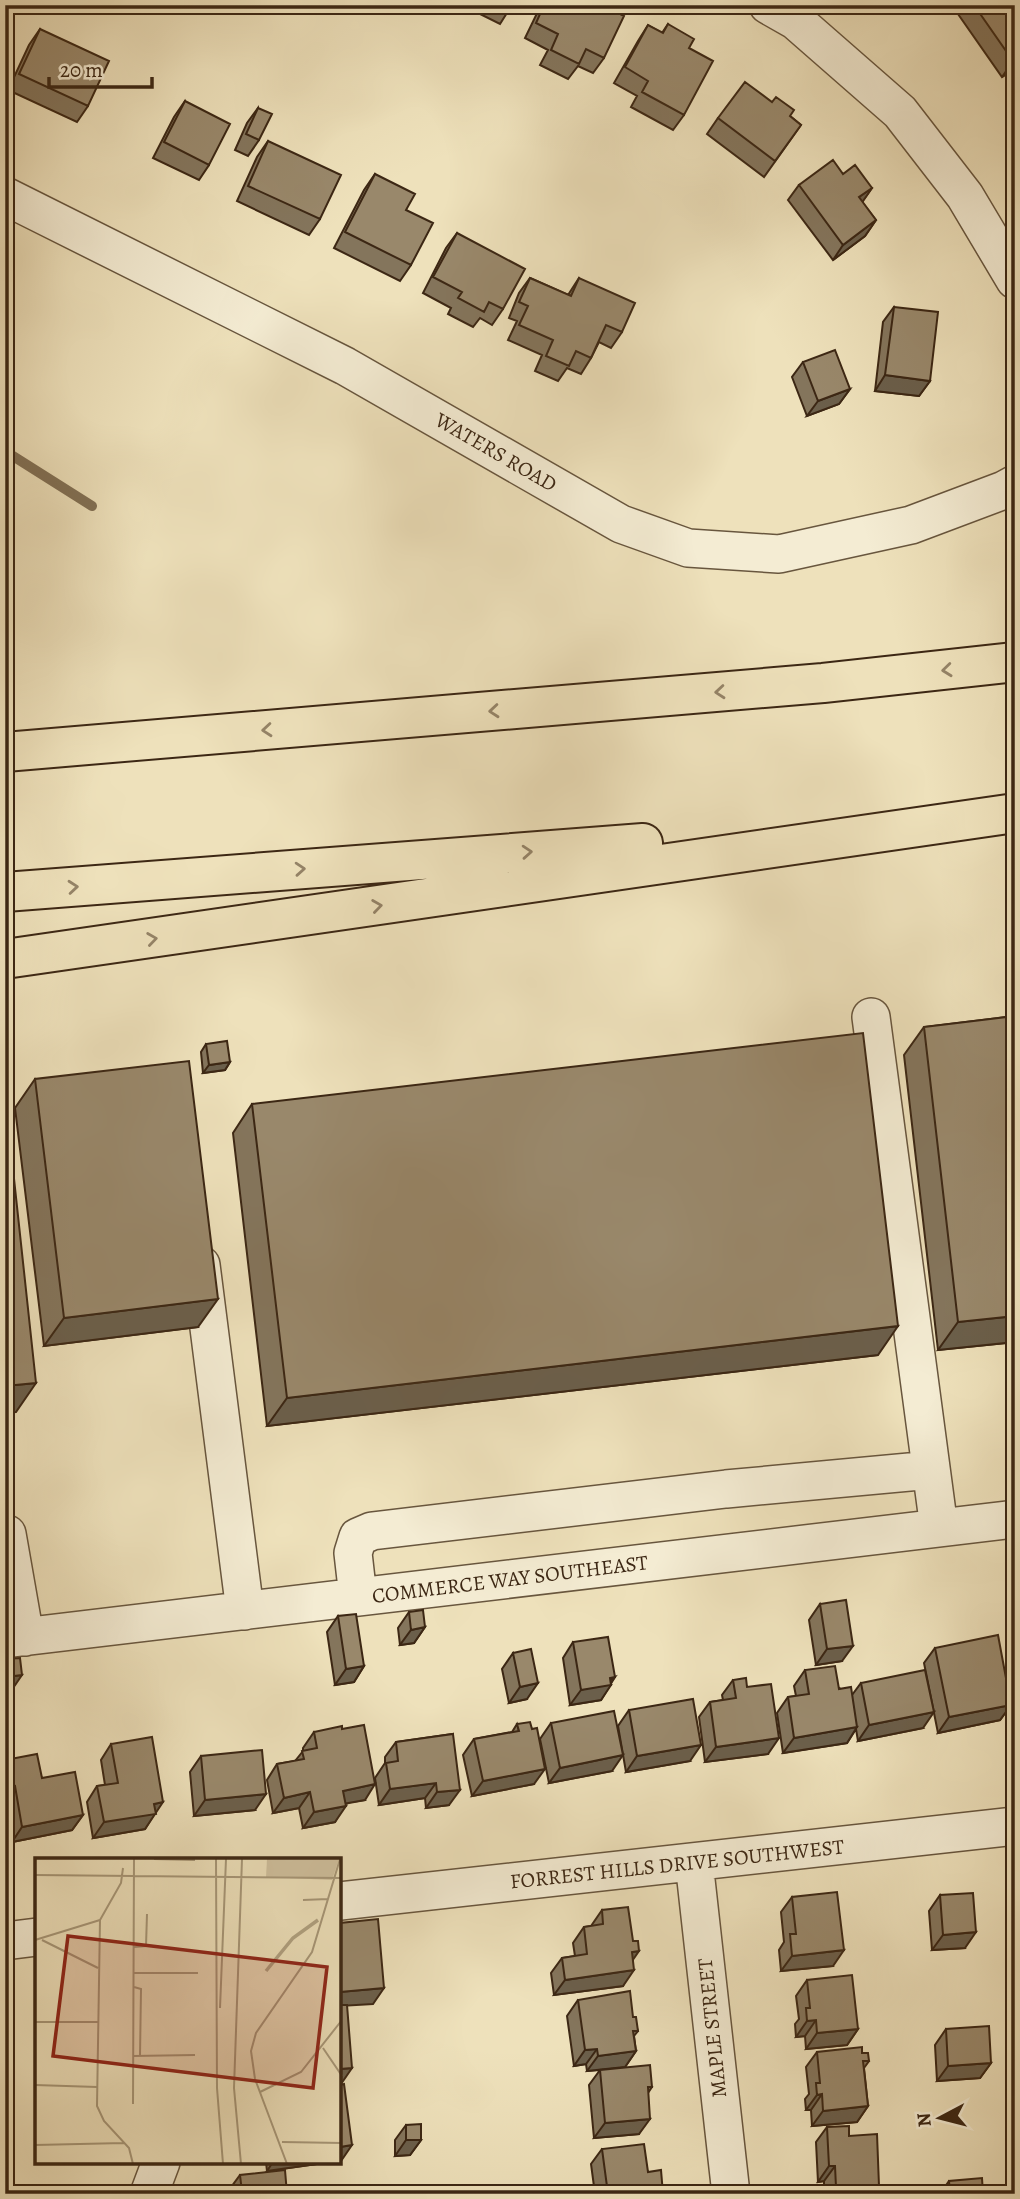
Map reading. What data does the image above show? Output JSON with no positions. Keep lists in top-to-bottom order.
{
  "streets": {
    "street": [
      "WATERS ROAD",
      "COMMERCE WAY SOUTHEAST",
      "FORREST HILLS DRIVE SOUTHWEST",
      "MAPLE STREET"
    ]
  },
  "crossings": [
    ["FORREST HILLS DRIVE SOUTHWEST", "MAPLE STREET"]
  ],
  "scale_bar": "20 m",
  "north": "left"
}
